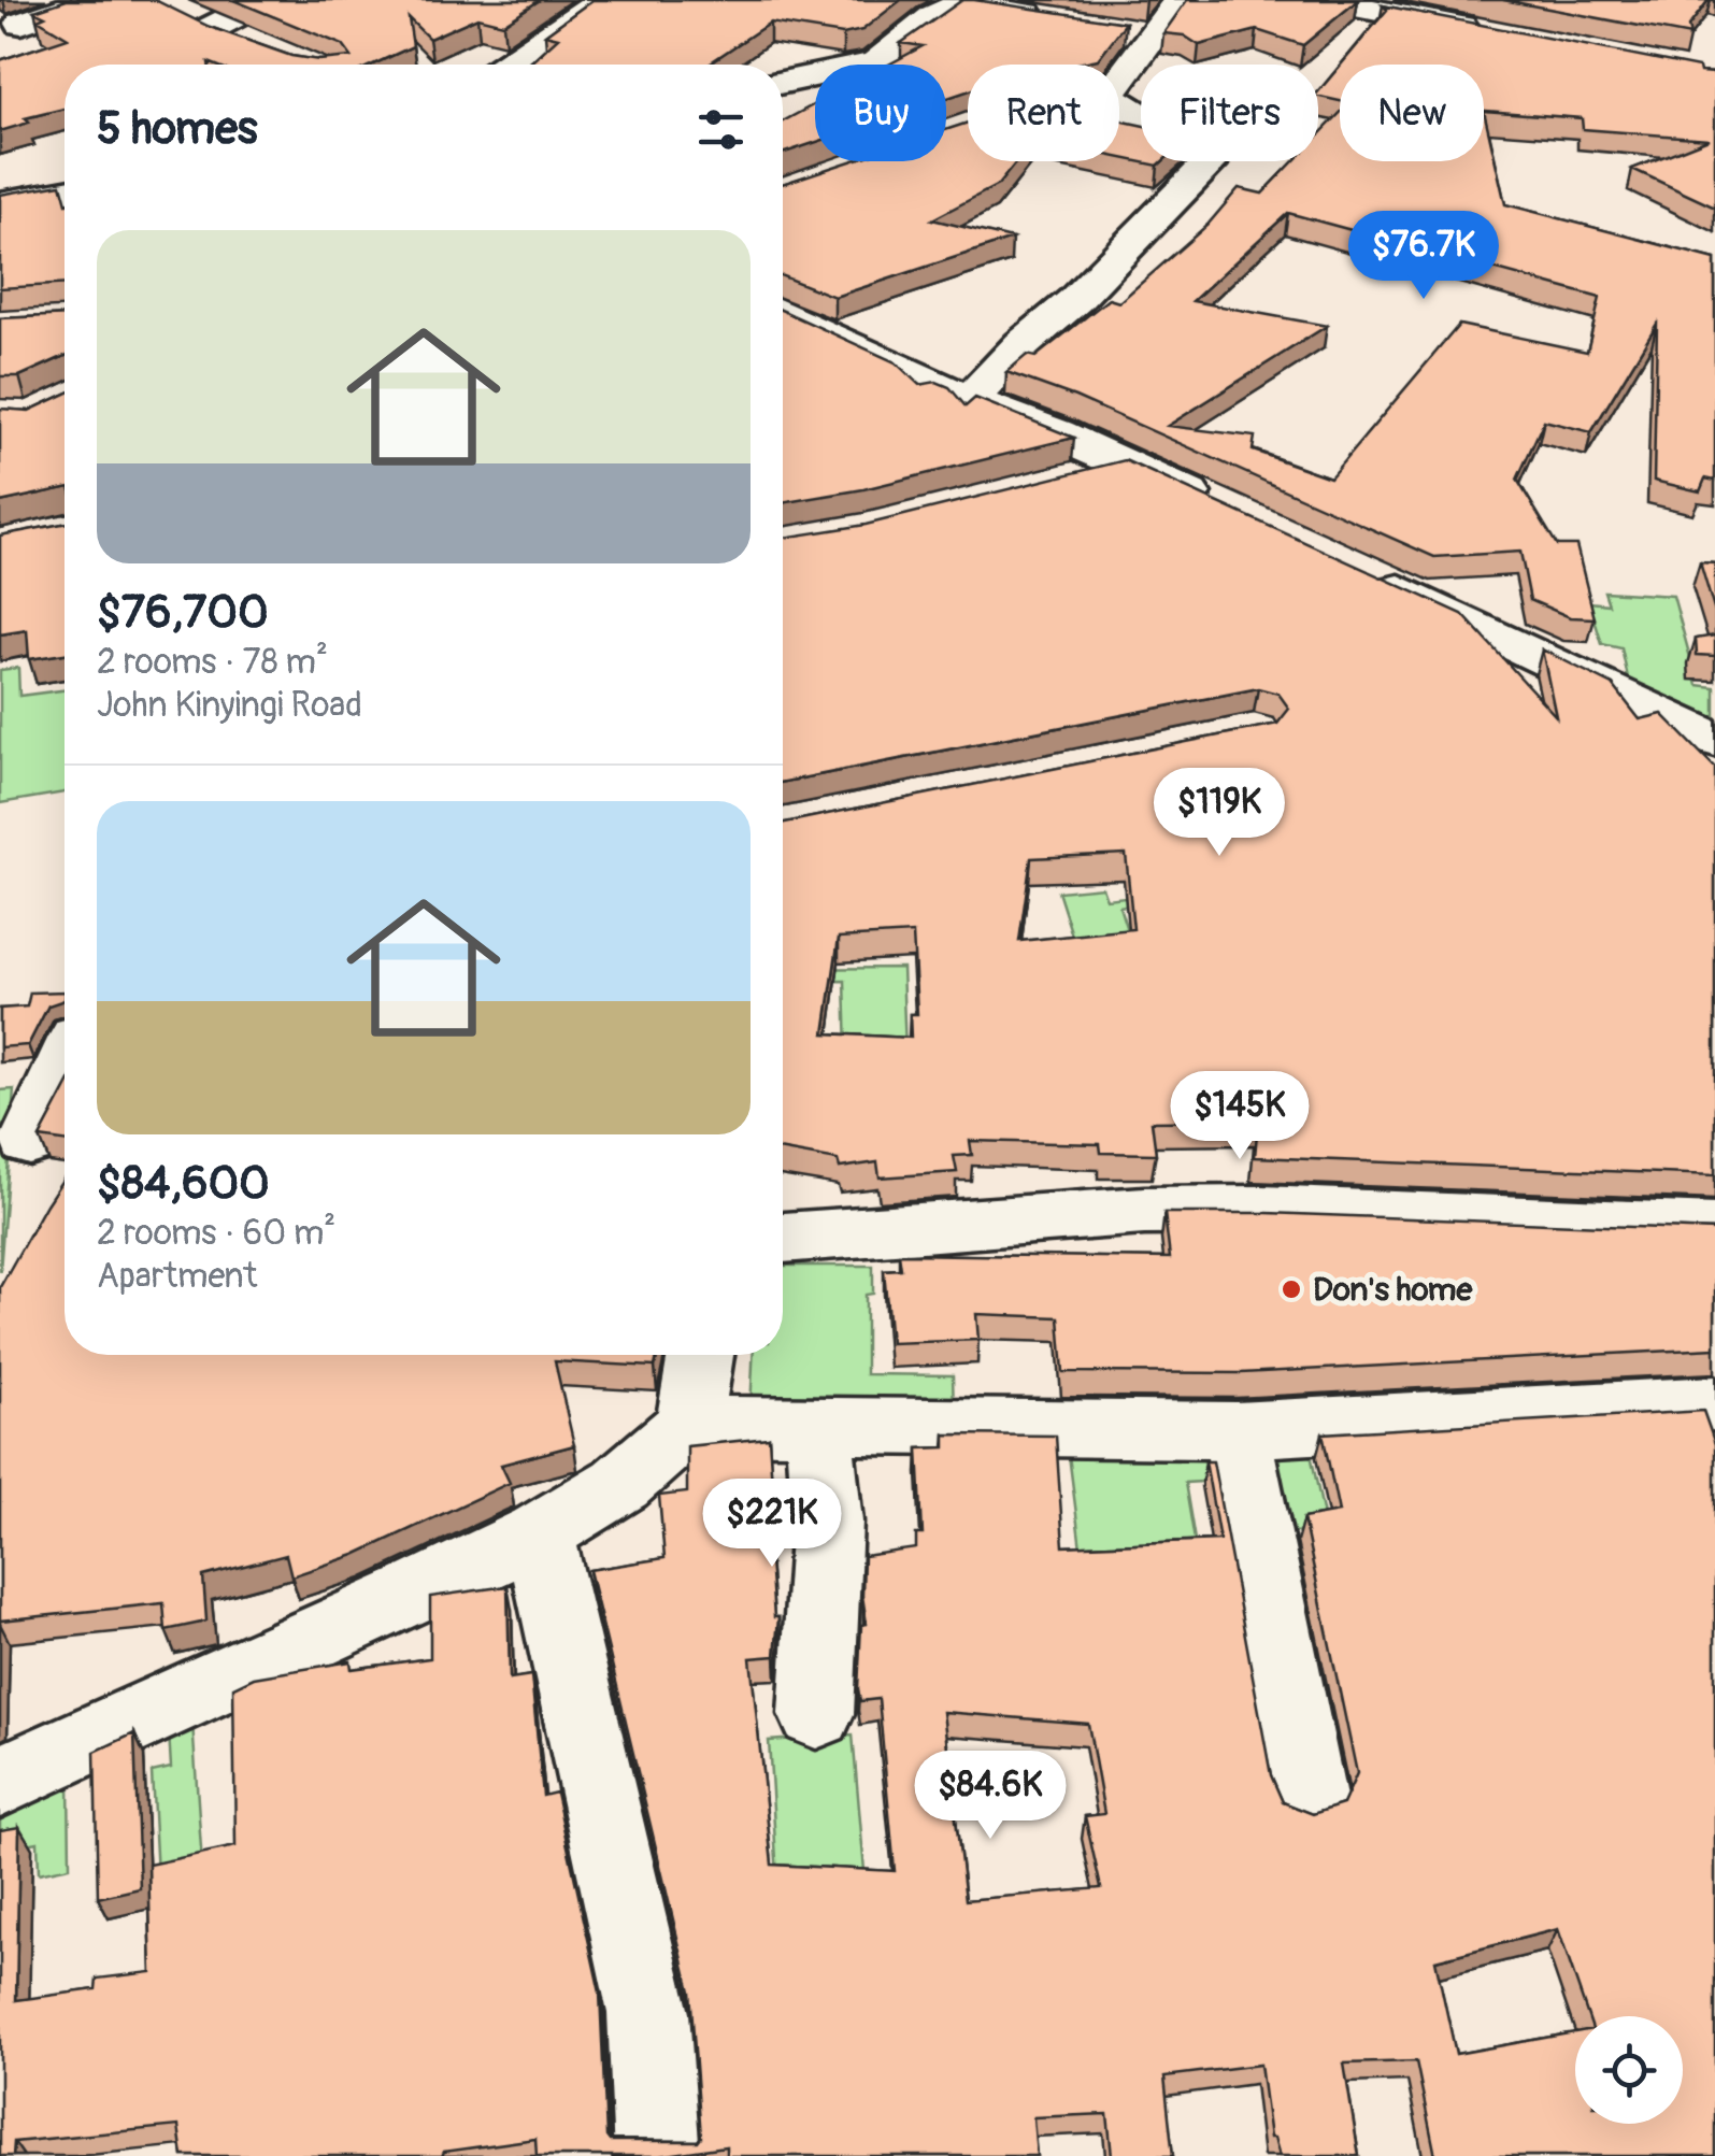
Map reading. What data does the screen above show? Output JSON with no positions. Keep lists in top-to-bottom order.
{
  "places": ["Don's home"],
  "page": {
    "chip": [
      "Buy",
      "Rent",
      "Filters",
      "New"
    ],
    "heading": "5 homes",
    "list": [
      {
        "name": "$76,700",
        "note": "2 rooms · 78 m² · John Kinyingi Road"
      },
      {
        "name": "$84,600",
        "note": "2 rooms · 60 m² · Apartment"
      }
    ],
    "price": [
      "$76.7K",
      "$119K",
      "$145K",
      "$221K",
      "$84.6K"
    ]
  }
}
